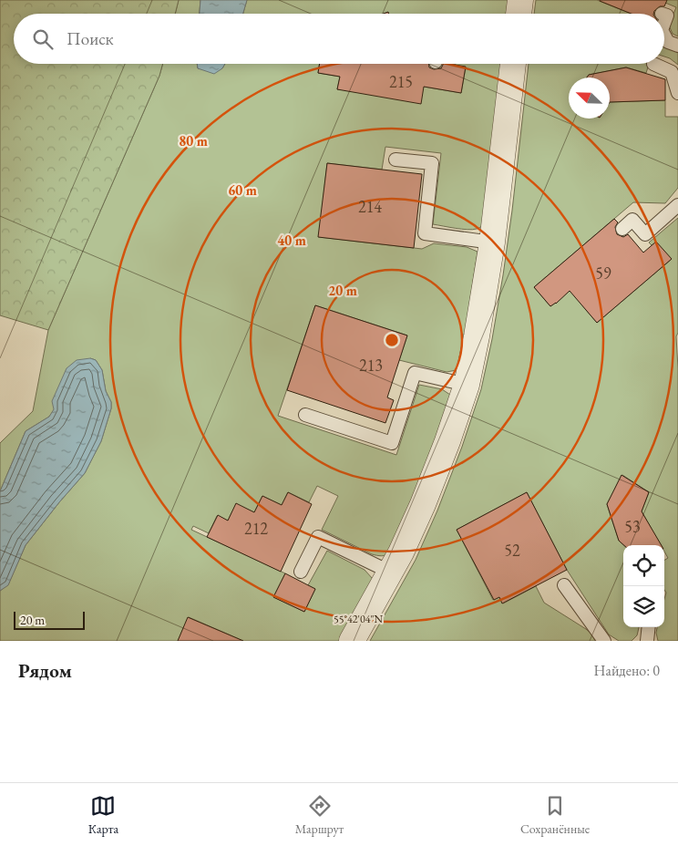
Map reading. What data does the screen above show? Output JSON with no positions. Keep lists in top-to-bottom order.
{
  "house_numbers": [
    "215",
    "214",
    "59",
    "213",
    "53",
    "212",
    "52"
  ],
  "scale_bar": "20 m",
  "north": "top left",
  "page": {
    "search": "Поиск",
    "scale": "20 m",
    "heading": ["Рядом", "Найдено: 0"],
    "nav": ["Карта", "Маршрут", "Сохранённые"]
  },
  "coordinates": ["55°42'04\"N"],
  "rings": [
    "80 m",
    "60 m",
    "40 m",
    "20 m"
  ]
}
